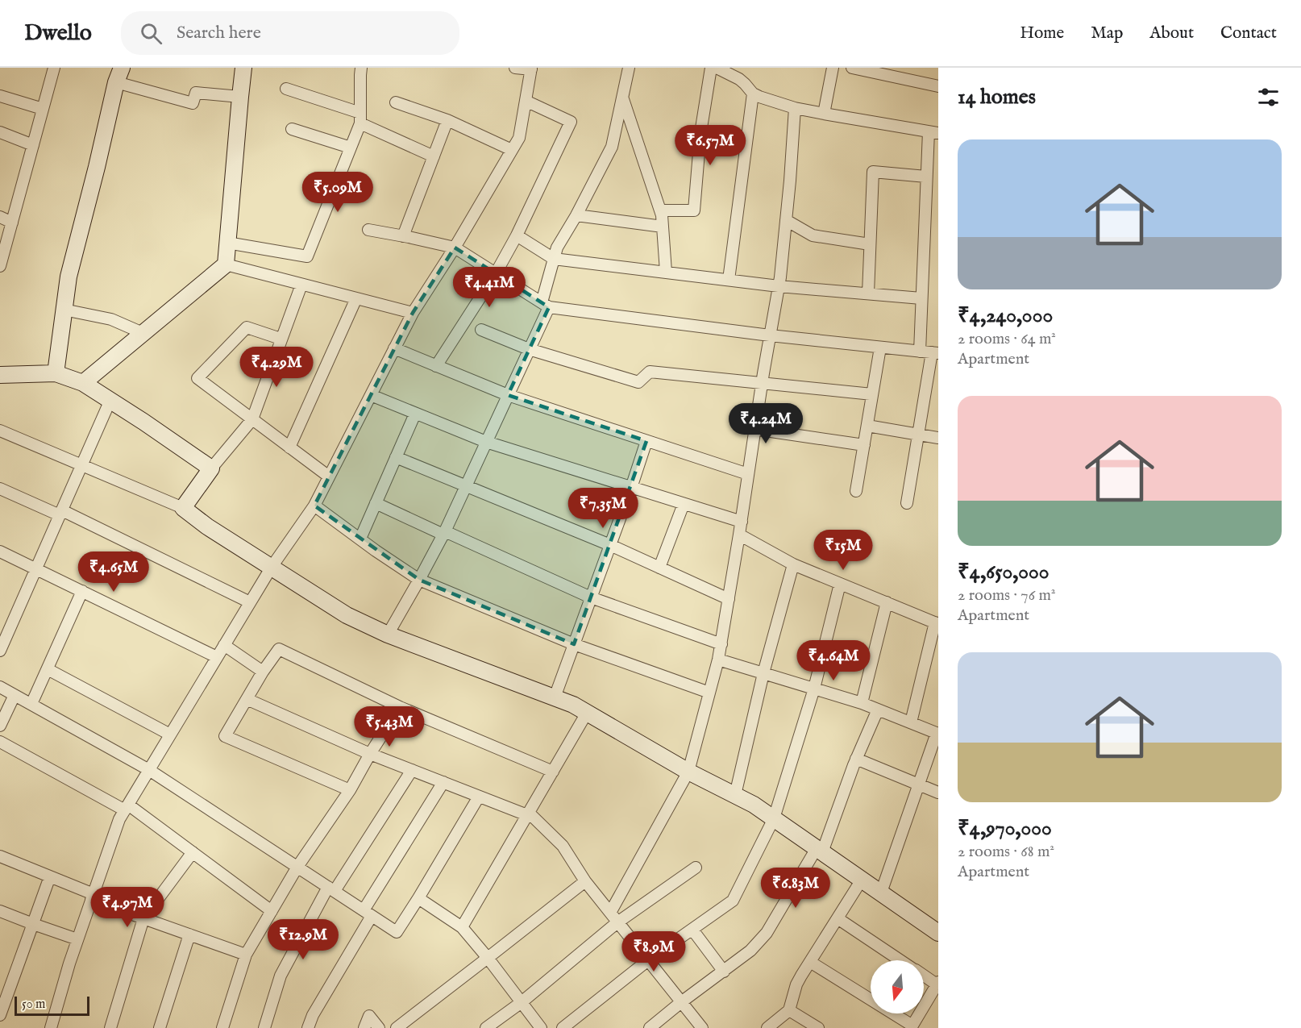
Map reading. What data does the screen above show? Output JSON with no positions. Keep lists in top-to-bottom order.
{
  "scale_bar": "50 m",
  "north": "bottom",
  "page": {
    "header": "Dwello",
    "search": "Search here",
    "nav": [
      "Home",
      "Map",
      "About",
      "Contact"
    ],
    "heading": "14 homes",
    "price": [
      "₹6.57M",
      "₹5.09M",
      "₹4.41M",
      "₹4.29M",
      "₹4.24M",
      "₹7.35M",
      "₹15M",
      "₹4.65M",
      "₹4.64M",
      "₹5.43M",
      "₹6.83M",
      "₹4.97M",
      "₹12.9M",
      "₹8.9M"
    ],
    "list": [
      {
        "name": "₹4,240,000",
        "note": "2 rooms · 64 m² · Apartment"
      },
      {
        "name": "₹4,650,000",
        "note": "2 rooms · 76 m² · Apartment"
      },
      {
        "name": "₹4,970,000",
        "note": "2 rooms · 68 m² · Apartment"
      }
    ],
    "scale": "50 m"
  }
}
